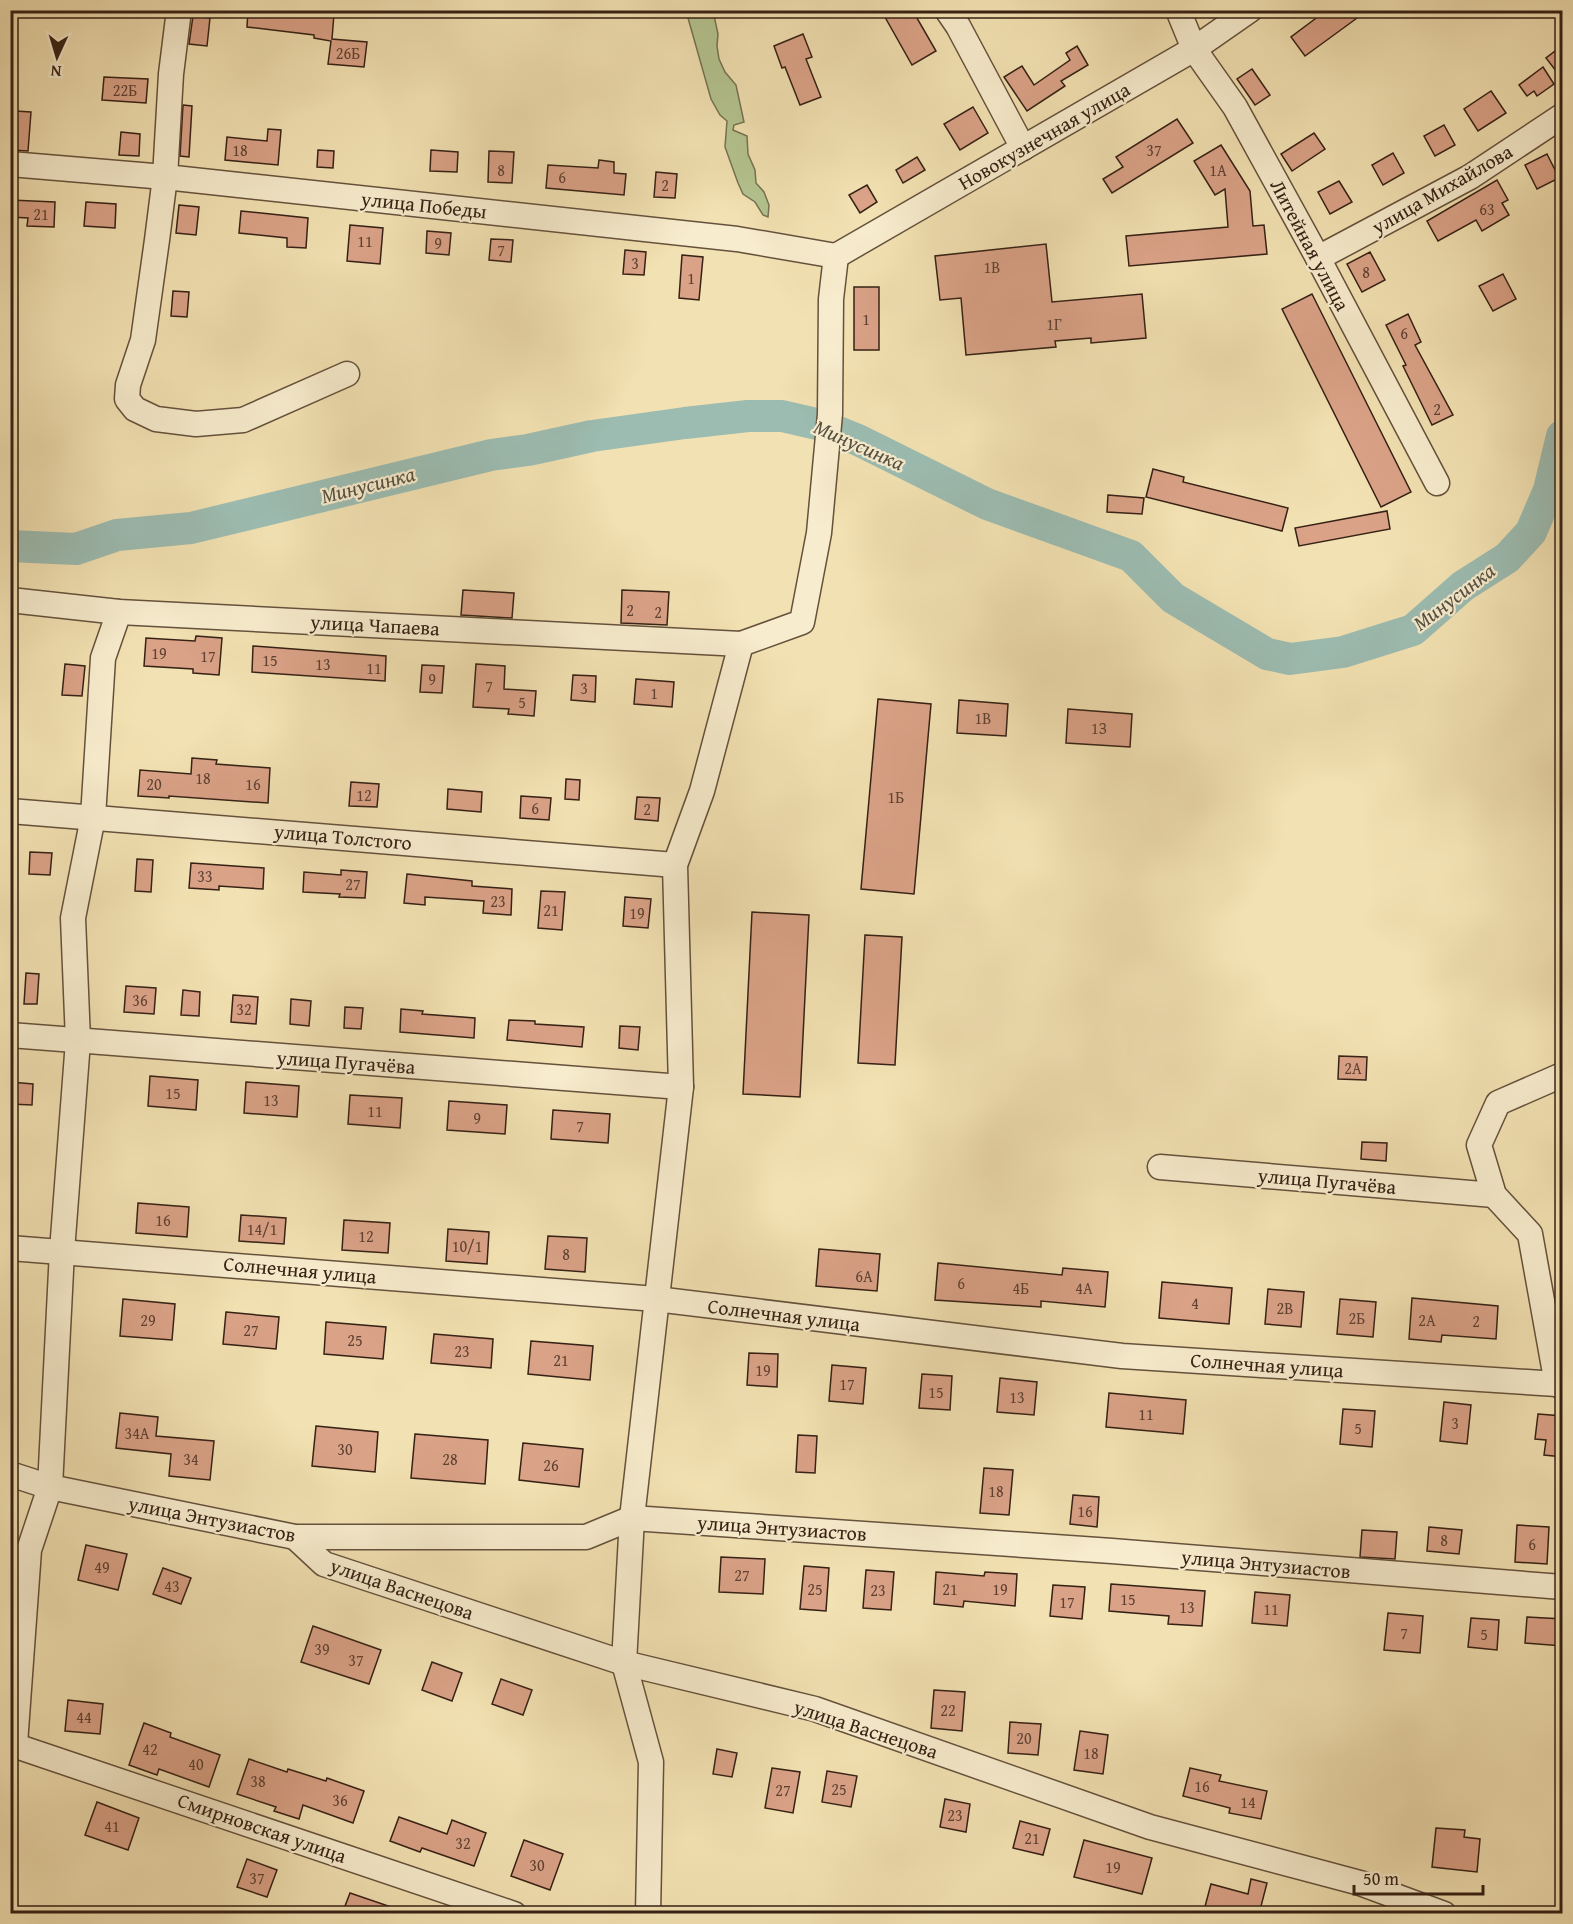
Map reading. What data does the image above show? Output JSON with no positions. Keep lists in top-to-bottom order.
{
  "streets": {
    "street": [
      "Новокузнечная улица",
      "улица Михайлова",
      "улица Победы",
      "Литейная улица",
      "улица Чапаева",
      "улица Толстого",
      "улица Пугачёва",
      "Солнечная улица",
      "улица Энтузиастов",
      "улица Васнецова",
      "Смирновская улица"
    ]
  },
  "crossings": [
    ["Новокузнечная улица", "улица Победы"],
    ["Новокузнечная улица", "Литейная улица"],
    ["улица Михайлова", "Литейная улица"],
    ["улица Энтузиастов", "улица Васнецова"]
  ],
  "water": ["Минусинка"],
  "house_numbers": [
    "26Б",
    "22Б",
    "18",
    "37",
    "8",
    "1А",
    "6",
    "2",
    "63",
    "21",
    "11",
    "9",
    "7",
    "3",
    "1В",
    "8",
    "1",
    "1",
    "1Г",
    "6",
    "2",
    "2",
    "2",
    "19",
    "17",
    "15",
    "13",
    "11",
    "9",
    "7",
    "3",
    "1",
    "5",
    "1В",
    "1З",
    "18",
    "20",
    "16",
    "12",
    "1Б",
    "6",
    "2",
    "33",
    "27",
    "23",
    "21",
    "19",
    "36",
    "32",
    "2А",
    "15",
    "13",
    "11",
    "9",
    "7",
    "16",
    "14/1",
    "12",
    "10/1",
    "8",
    "6А",
    "6",
    "4Б",
    "4А",
    "4",
    "2В",
    "2Б",
    "29",
    "2А",
    "2",
    "27",
    "25",
    "23",
    "21",
    "19",
    "17",
    "15",
    "13",
    "11",
    "3",
    "5",
    "34А",
    "30",
    "34",
    "28",
    "26",
    "18",
    "16",
    "8",
    "6",
    "49",
    "27",
    "43",
    "25",
    "21",
    "19",
    "23",
    "15",
    "17",
    "13",
    "11",
    "7",
    "5",
    "39",
    "37",
    "22",
    "44",
    "20",
    "42",
    "18",
    "40",
    "38",
    "16",
    "25",
    "27",
    "36",
    "14",
    "23",
    "41",
    "21",
    "32",
    "30",
    "19",
    "37"
  ],
  "scale_bar": "50 m",
  "north": "bottom"
}
